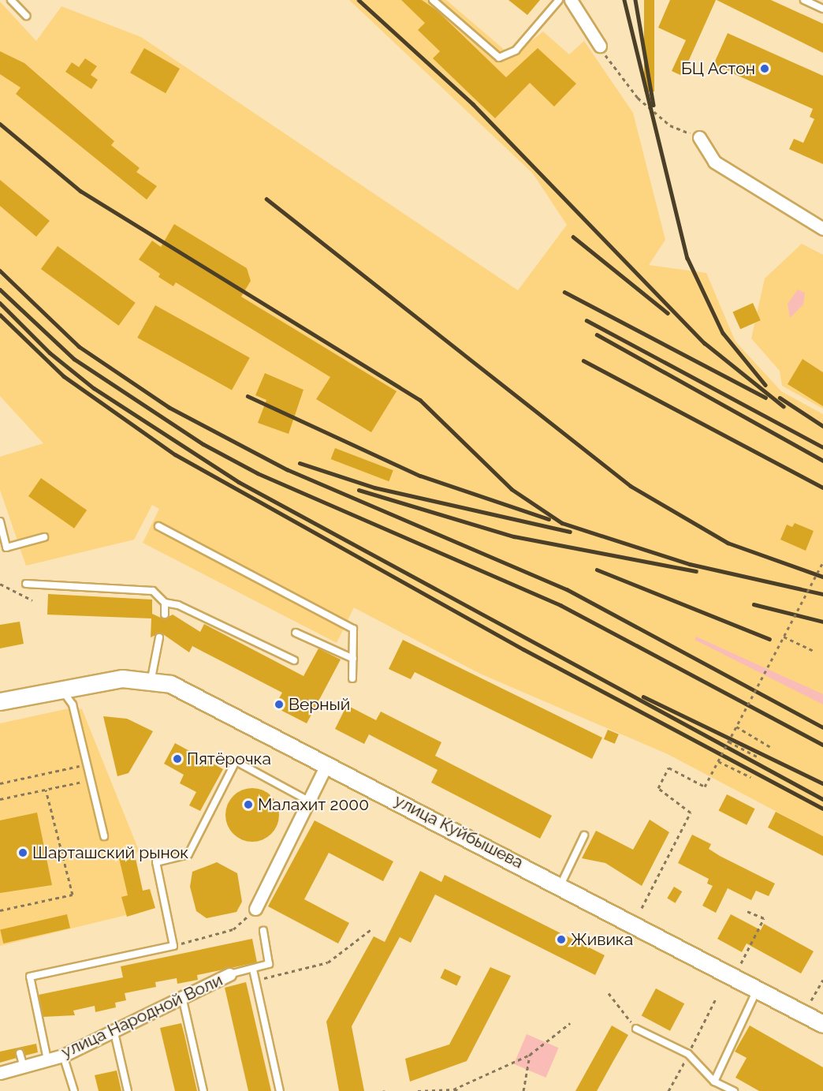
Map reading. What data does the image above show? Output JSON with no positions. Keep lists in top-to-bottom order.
{
  "streets": {
    "street": ["улица Куйбышева", "улица Народной Воли"]
  },
  "places": [
    "БЦ Астон",
    "Верный",
    "Пятёрочка",
    "Малахит 2000",
    "Шарташский рынок",
    "Живика"
  ]
}
